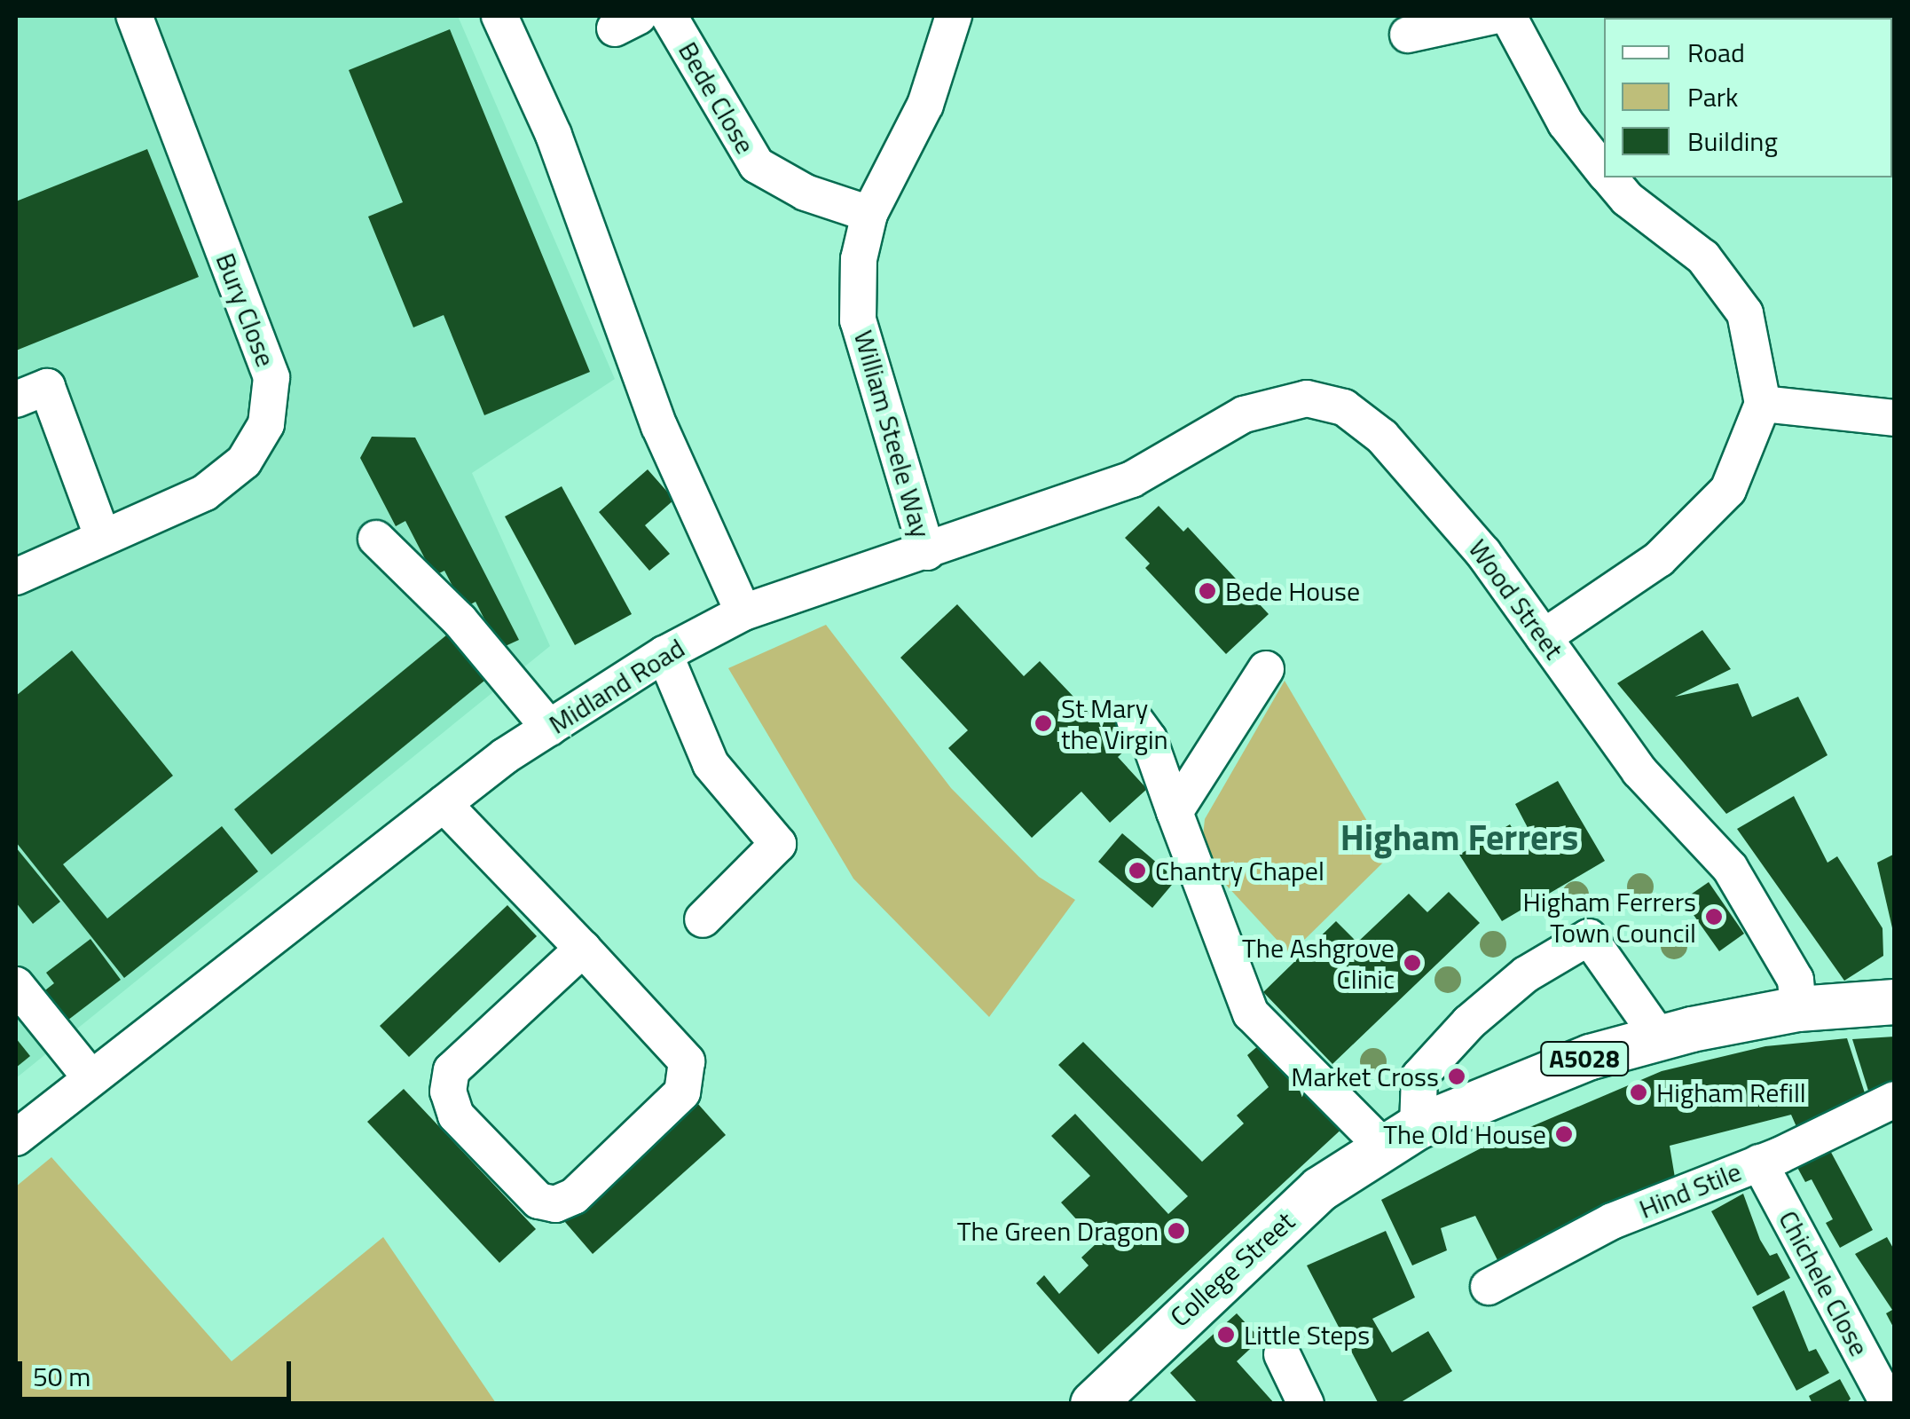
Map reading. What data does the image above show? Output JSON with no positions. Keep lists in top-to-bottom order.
{
  "streets": {
    "main road": ["A5028", "College Street"],
    "street": [
      "Bede Close",
      "Bury Close",
      "William Steele Way",
      "Wood Street",
      "Midland Road",
      "Hind Stile",
      "Chichele Close"
    ]
  },
  "crossings": [
    ["Bede Close", "William Steele Way"],
    ["William Steele Way", "Midland Road"],
    ["Wood Street", "Midland Road"],
    ["Wood Street", "A5028"],
    ["A5028", "College Street"],
    ["Hind Stile", "Chichele Close"]
  ],
  "districts": ["Higham Ferrers"],
  "places": [
    "Bede House",
    "St Mary the Virgin",
    "Chantry Chapel",
    "Higham Ferrers Town Council",
    "The Ashgrove Clinic",
    "Market Cross",
    "Higham Refill",
    "The Old House",
    "The Green Dragon",
    "Little Steps"
  ],
  "legend": ["Road", "Park", "Building"],
  "scale_bar": "50 m"
}
